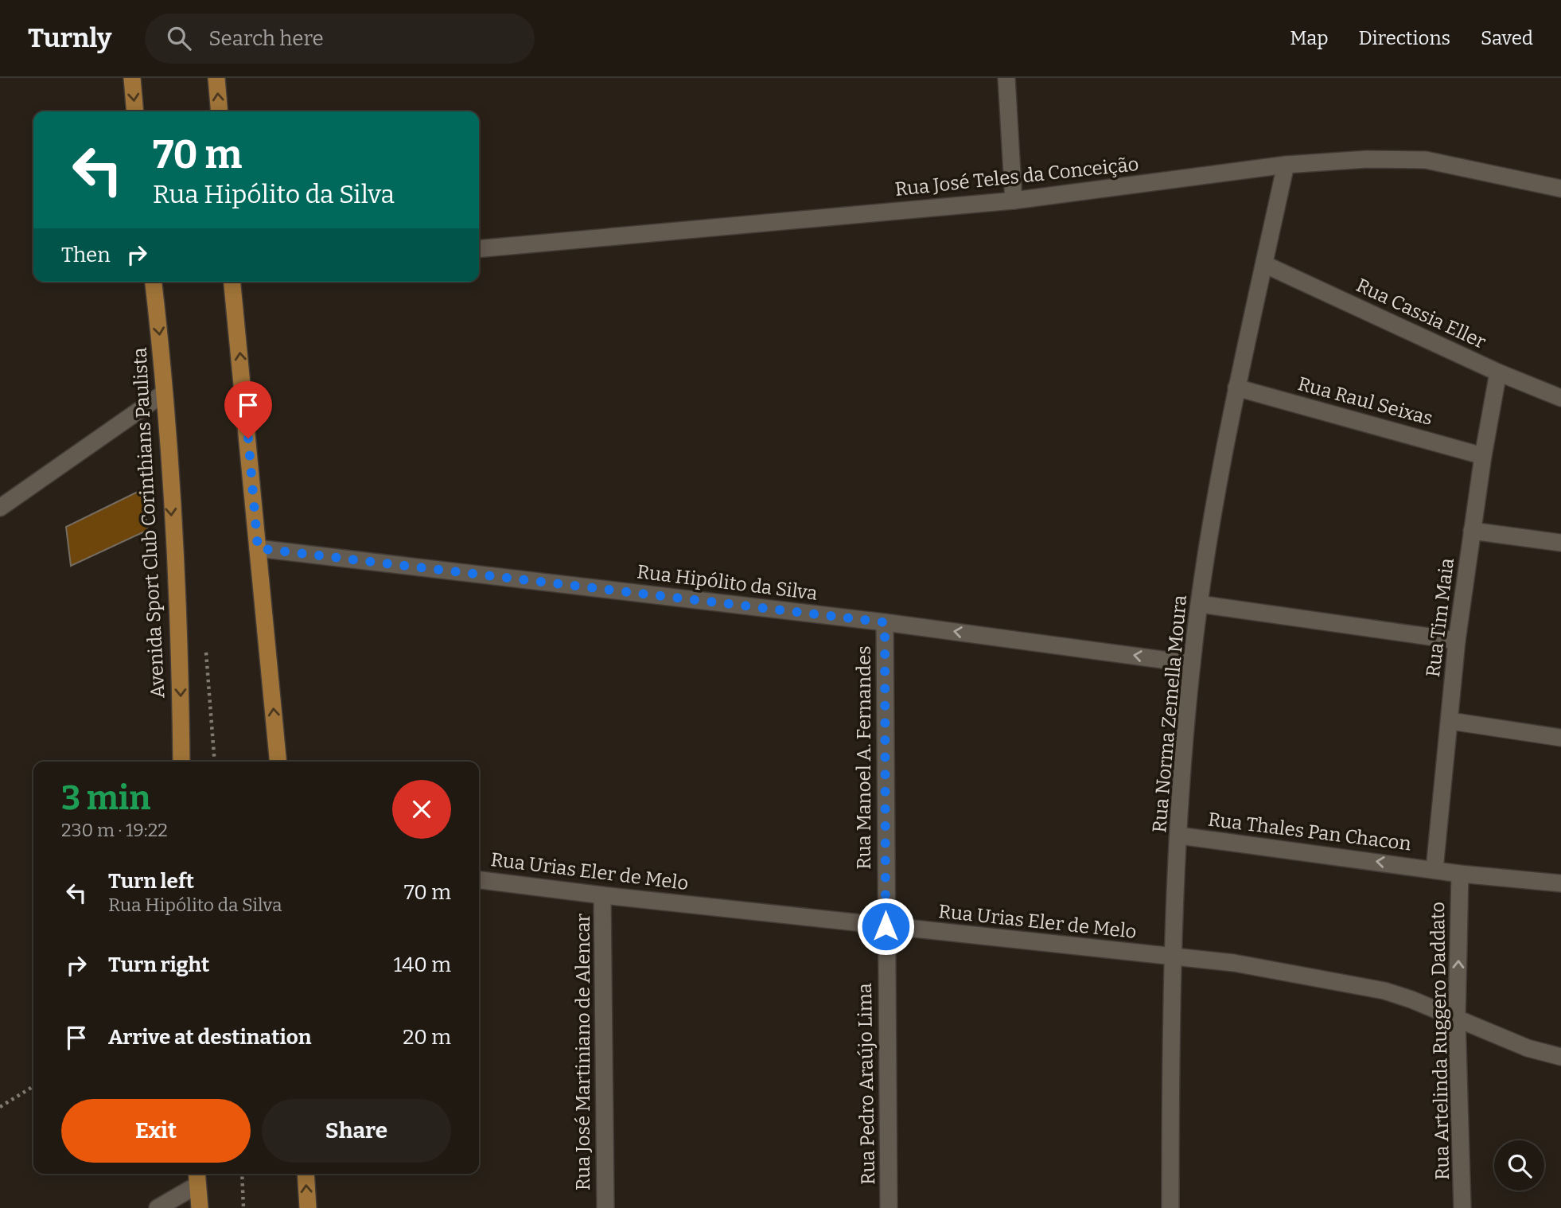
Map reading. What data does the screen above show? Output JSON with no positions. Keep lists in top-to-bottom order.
{
  "streets": {
    "main road": ["Avenida Sport Club Corinthians Paulista"],
    "street": [
      "Rua José Teles da Conceição",
      "Rua Cassia Eller",
      "Rua Raul Seixas",
      "Rua Hipólito da Silva",
      "Rua Tim Maia",
      "Rua Norma Zemella Moura",
      "Rua Manoel A. Fernandes",
      "Rua Thales Pan Chacon",
      "Rua Urias Eler de Melo",
      "Rua Artelinda Ruggero Daddato",
      "Rua José Martiniano de Alencar",
      "Rua Pedro Araújo Lima"
    ]
  },
  "crossings": [
    ["Rua José Teles da Conceição", "Rua Norma Zemella Moura"],
    ["Rua Cassia Eller", "Rua Tim Maia"],
    ["Rua Cassia Eller", "Rua Norma Zemella Moura"],
    ["Rua Raul Seixas", "Rua Tim Maia"],
    ["Rua Raul Seixas", "Rua Norma Zemella Moura"],
    ["Rua Hipólito da Silva", "Rua Norma Zemella Moura"],
    ["Rua Hipólito da Silva", "Rua Manoel A. Fernandes"],
    ["Rua Tim Maia", "Rua Thales Pan Chacon"],
    ["Rua Norma Zemella Moura", "Rua Thales Pan Chacon"],
    ["Rua Norma Zemella Moura", "Rua Urias Eler de Melo"],
    ["Rua Manoel A. Fernandes", "Rua Urias Eler de Melo"],
    ["Rua Manoel A. Fernandes", "Rua Pedro Araújo Lima"],
    ["Rua Thales Pan Chacon", "Rua Artelinda Ruggero Daddato"],
    ["Rua Urias Eler de Melo", "Rua Artelinda Ruggero Daddato"],
    ["Rua Urias Eler de Melo", "Rua José Martiniano de Alencar"],
    ["Rua Urias Eler de Melo", "Rua Pedro Araújo Lima"]
  ],
  "one_way": ["Rua Thales Pan Chacon", "Rua Artelinda Ruggero Daddato"],
  "page": {
    "header": "Turnly",
    "search": "Search here",
    "nav": ["Map", "Directions", "Saved"],
    "turn": ["70 m", "Rua Hipólito da Silva"],
    "then": "Then",
    "heading": ["3 min", "230 m · 19:22"],
    "list": [
      {
        "name": "Turn left",
        "note": "Rua Hipólito da Silva",
        "value": "70 m"
      },
      {
        "name": "Turn right",
        "value": "140 m"
      },
      {
        "name": "Arrive at destination",
        "value": "20 m"
      }
    ],
    "buttons": ["Exit", "Share"]
  }
}
